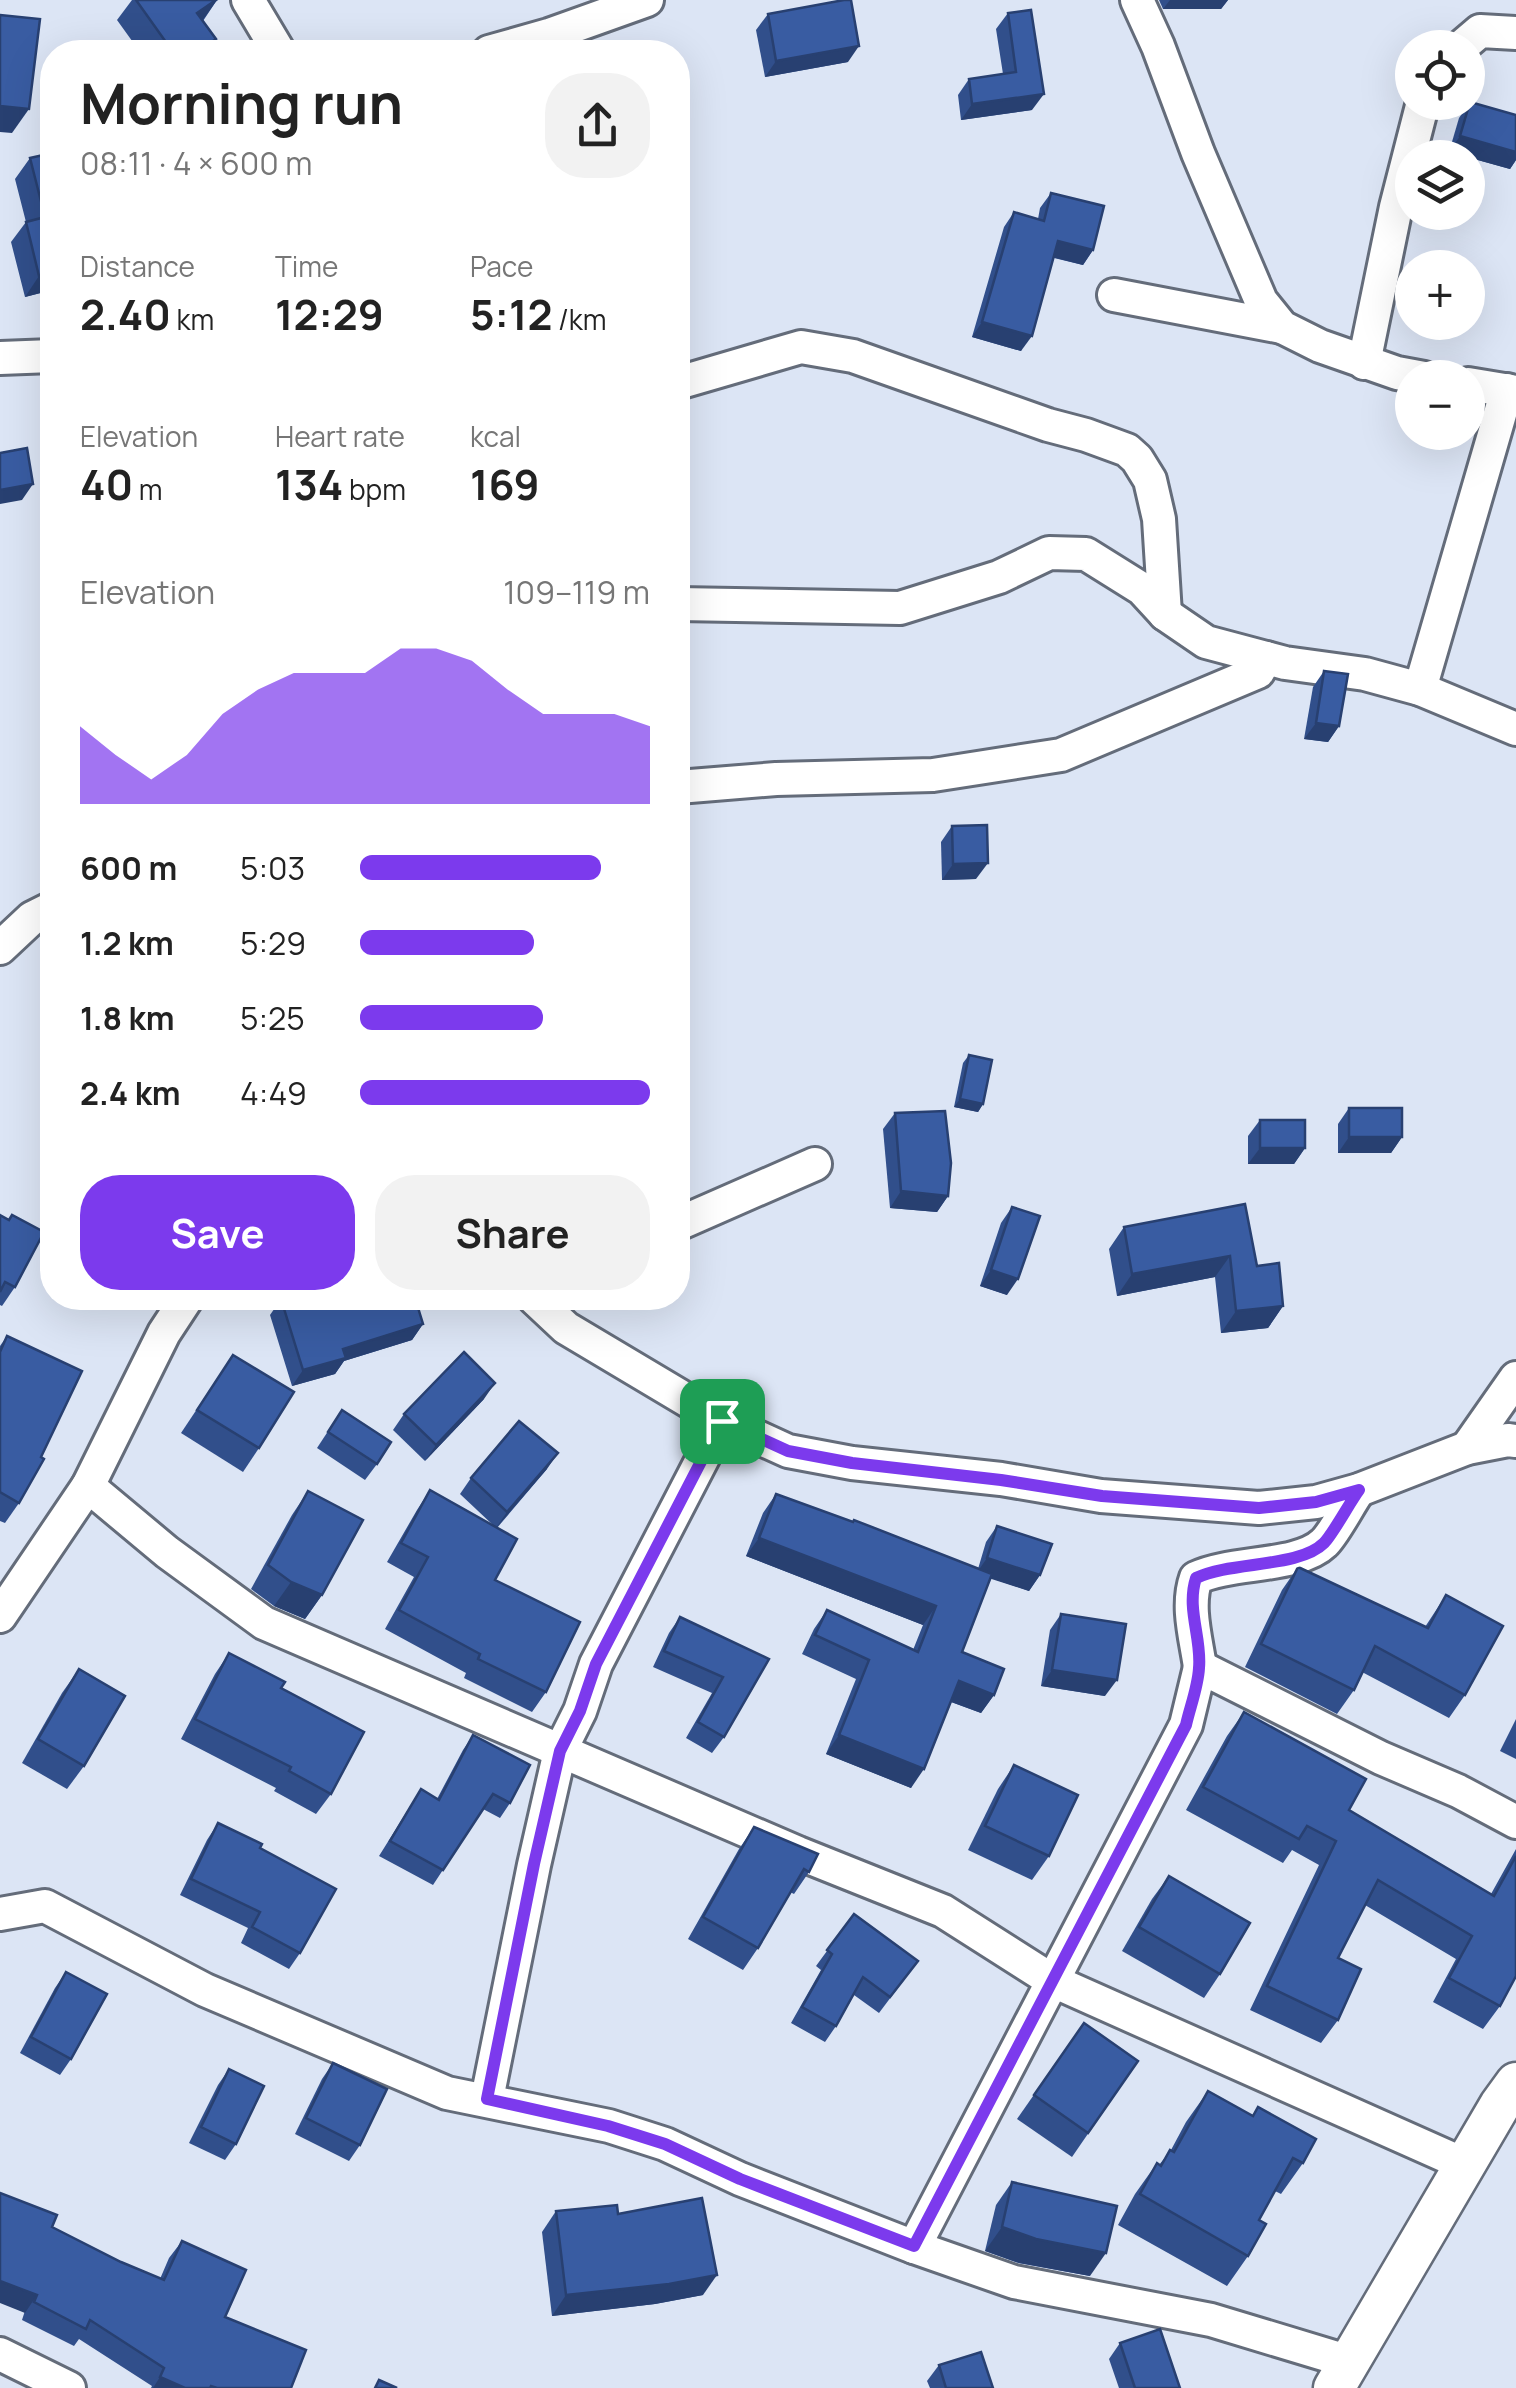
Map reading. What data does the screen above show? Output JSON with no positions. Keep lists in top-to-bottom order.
{
  "page": {
    "map_buttons": ["+", "−"],
    "heading": ["Morning run", "08:11 · 4 × 600 m"],
    "stats": [
      ["Distance", "2.40 km"],
      ["Time", "12:29"],
      ["Pace", "5:12 /km"],
      ["Elevation", "40 m"],
      ["Heart rate", "134 bpm"],
      ["kcal", "169"]
    ],
    "chart": ["Elevation", "109–119 m"],
    "list": [
      {
        "name": "600 m",
        "note": "5:03"
      },
      {
        "name": "1.2 km",
        "note": "5:29"
      },
      {
        "name": "1.8 km",
        "note": "5:25"
      },
      {
        "name": "2.4 km",
        "note": "4:49"
      }
    ],
    "buttons": ["Save", "Share"]
  }
}
